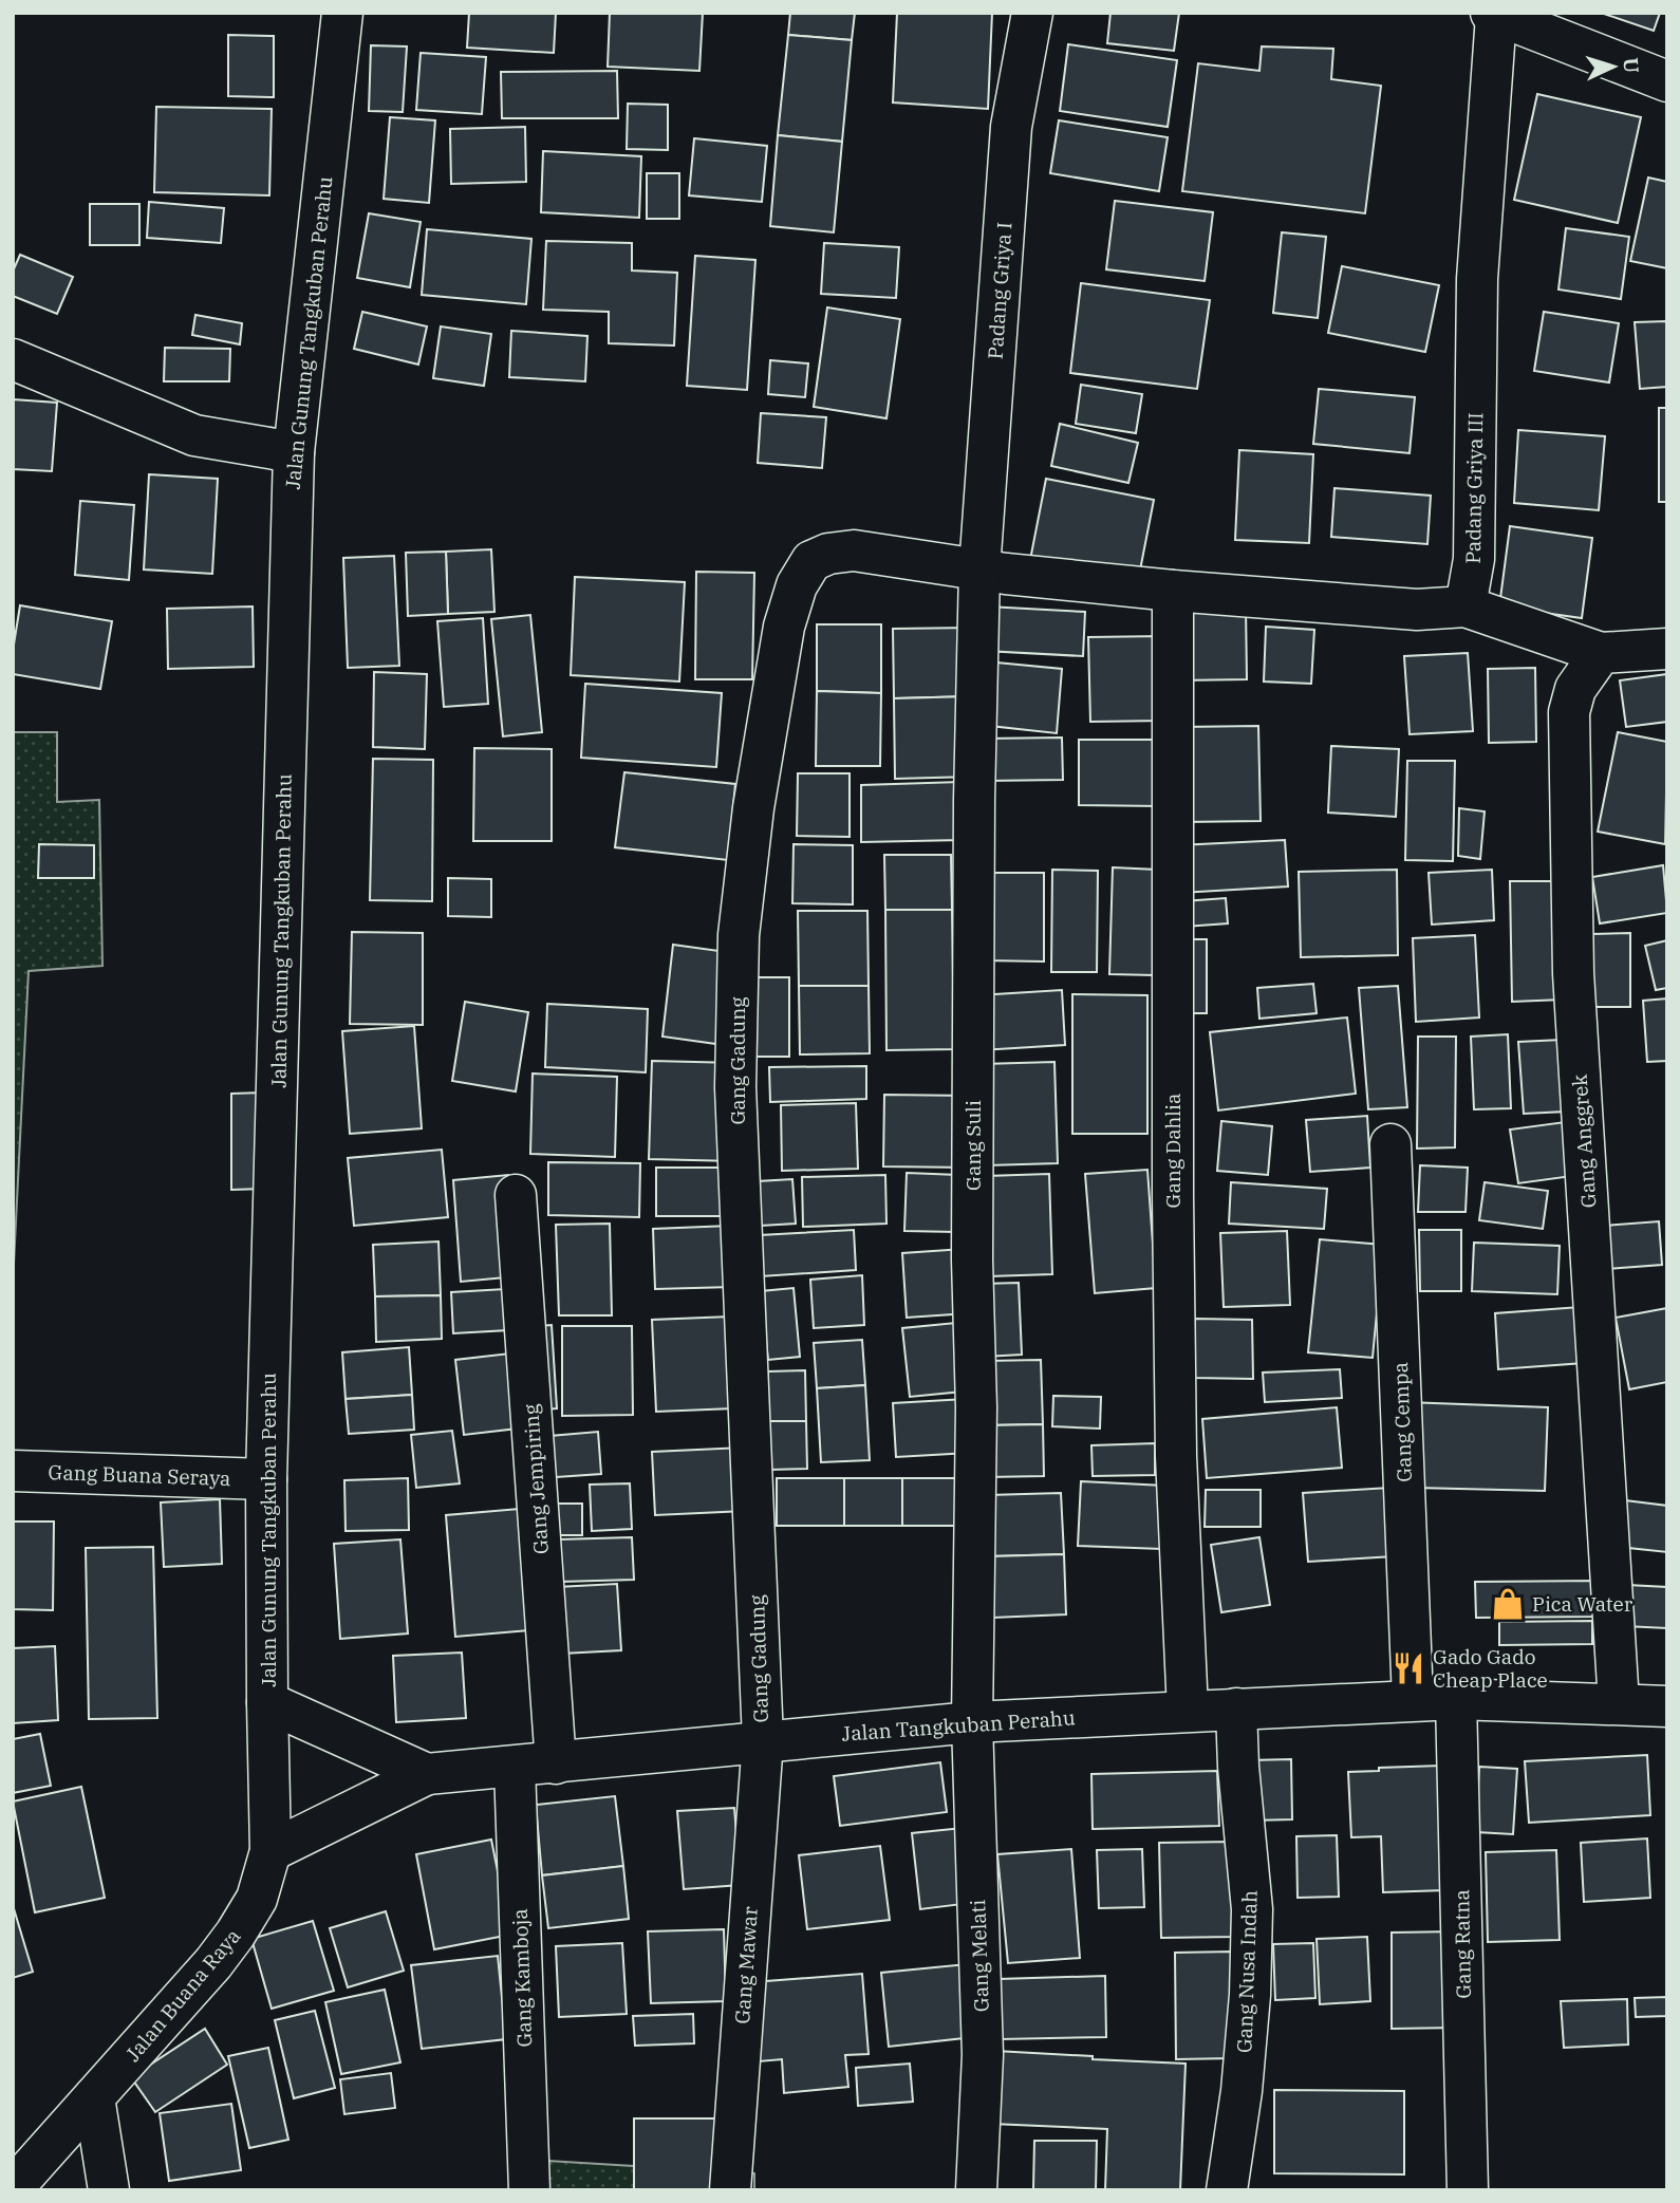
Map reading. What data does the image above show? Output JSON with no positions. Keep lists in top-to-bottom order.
{
  "streets": {
    "street": [
      "Padang Griya I",
      "Jalan Gunung Tangkuban Perahu",
      "Padang Griya III",
      "Gang Gadung",
      "Gang Anggrek",
      "Gang Suli",
      "Gang Dahlia",
      "Gang Cempa",
      "Gang Buana Seraya",
      "Gang Jempiring",
      "Jalan Tangkuban Perahu",
      "Gang Ratna",
      "Gang Melati",
      "Gang Mawar",
      "Gang Nusa Indah",
      "Gang Kamboja",
      "Jalan Buana Raya"
    ]
  },
  "crossings": [
    ["Padang Griya I", "Gang Gadung"],
    ["Padang Griya I", "Gang Suli"],
    ["Jalan Gunung Tangkuban Perahu", "Gang Buana Seraya"],
    ["Jalan Gunung Tangkuban Perahu", "Jalan Tangkuban Perahu"],
    ["Jalan Gunung Tangkuban Perahu", "Jalan Buana Raya"],
    ["Gang Gadung", "Gang Suli"],
    ["Gang Gadung", "Jalan Tangkuban Perahu"],
    ["Gang Gadung", "Gang Mawar"],
    ["Gang Anggrek", "Jalan Tangkuban Perahu"],
    ["Gang Suli", "Jalan Tangkuban Perahu"],
    ["Gang Suli", "Gang Melati"],
    ["Gang Dahlia", "Jalan Tangkuban Perahu"],
    ["Gang Cempa", "Jalan Tangkuban Perahu"],
    ["Gang Jempiring", "Jalan Tangkuban Perahu"],
    ["Jalan Tangkuban Perahu", "Gang Ratna"],
    ["Jalan Tangkuban Perahu", "Gang Melati"],
    ["Jalan Tangkuban Perahu", "Gang Mawar"],
    ["Jalan Tangkuban Perahu", "Gang Nusa Indah"],
    ["Jalan Tangkuban Perahu", "Gang Kamboja"]
  ],
  "places": {
    "shop": ["Pica Water"],
    "restaurant": ["Gado Gado Cheap Place"]
  },
  "north": "right"
}
